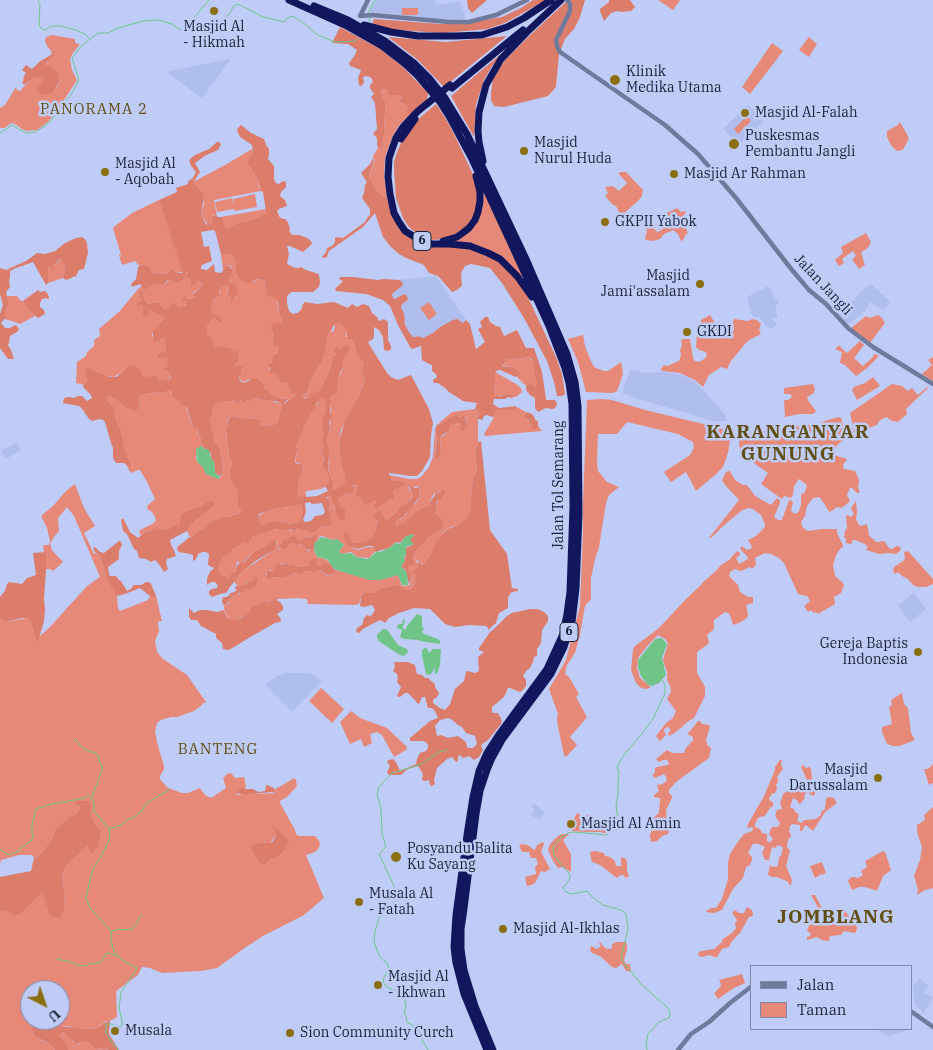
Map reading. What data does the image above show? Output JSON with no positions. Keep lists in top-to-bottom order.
{
  "streets": {
    "highway": ["6", "Jalan Tol Semarang"],
    "street": ["Jalan Jangli"]
  },
  "crossings": [
    ["6", "Jalan Tol Semarang"]
  ],
  "districts": [
    "PANORAMA 2",
    "KARANGANYAR GUNUNG",
    "BANTENG",
    "JOMBLANG"
  ],
  "places": [
    "Masjid Al - Hikmah",
    "Klinik Medika Utama",
    "Masjid Al-Falah",
    "Puskesmas Pembantu Jangli",
    "Masjid Nurul Huda",
    "Masjid Al - Aqobah",
    "Masjid Ar Rahman",
    "GKPII Yabok",
    "Masjid Jami'assalam",
    "GKDI",
    "Gereja Baptis Indonesia",
    "Masjid Darussalam",
    "Masjid Al Amin",
    "Posyandu Balita Ku Sayang",
    "Musala Al - Fatah",
    "Masjid Al-Ikhlas",
    "Masjid Al - Ikhwan",
    "Musala",
    "Sion Community Curch"
  ],
  "legend": ["Jalan", "Taman"],
  "north": "bottom right"
}
